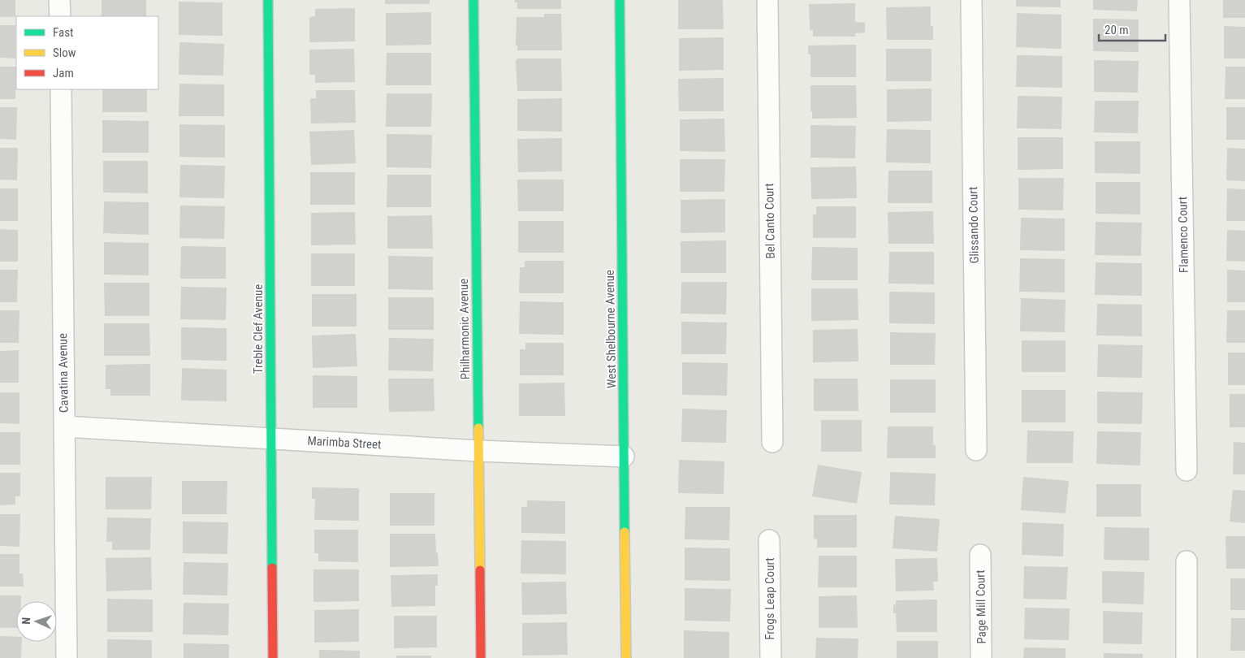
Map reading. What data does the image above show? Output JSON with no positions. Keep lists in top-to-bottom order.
{
  "streets": {
    "street": [
      "Bel Canto Court",
      "Glissando Court",
      "Flamenco Court",
      "Treble Clef Avenue",
      "Philharmonic Avenue",
      "West Shelbourne Avenue",
      "Cavatina Avenue",
      "Marimba Street",
      "Frogs Leap Court",
      "Page Mill Court"
    ]
  },
  "crossings": [
    ["Treble Clef Avenue", "Marimba Street"],
    ["Philharmonic Avenue", "Marimba Street"],
    ["West Shelbourne Avenue", "Marimba Street"],
    ["Cavatina Avenue", "Marimba Street"]
  ],
  "legend": ["Fast", "Slow", "Jam"],
  "scale_bar": "20 m",
  "north": "left"
}
